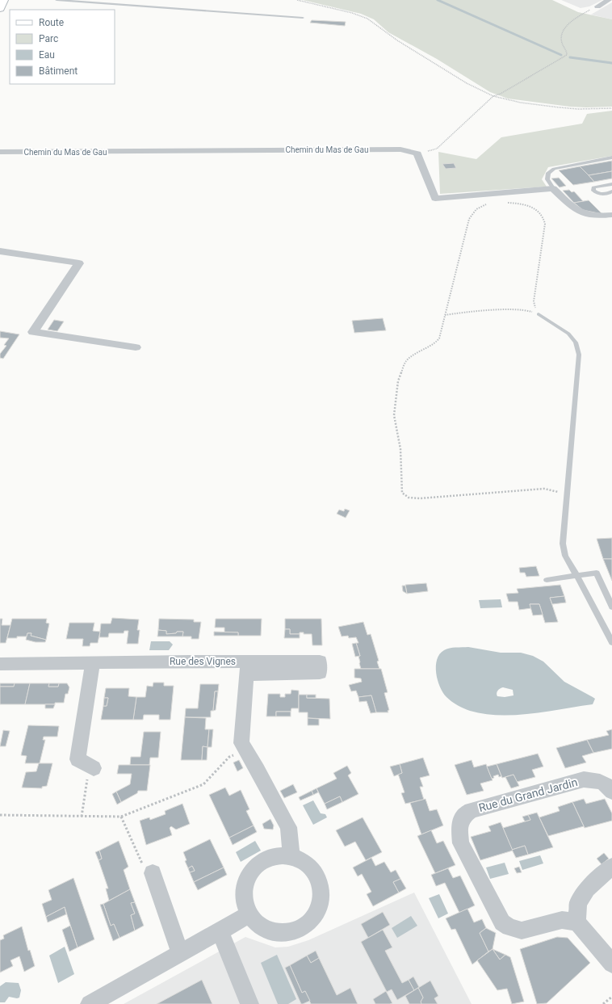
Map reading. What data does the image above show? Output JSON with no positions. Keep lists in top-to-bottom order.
{
  "streets": {
    "street": ["Chemin du Mas de Gau", "Rue des Vignes", "Rue du Grand Jardin"]
  },
  "legend": [
    "Route",
    "Parc",
    "Eau",
    "Bâtiment"
  ]
}
